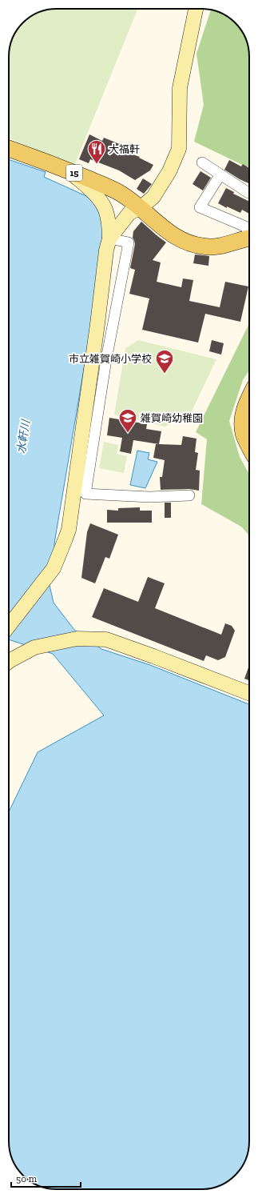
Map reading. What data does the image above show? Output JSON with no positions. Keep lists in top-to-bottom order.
{
  "streets": {
    "main road": ["15"]
  },
  "water": ["水軒川"],
  "places": {
    "restaurant": ["大福軒"],
    "school or university": ["市立雑賀崎小学校", "雑賀崎幼稚園"]
  },
  "scale_bar": "50 m"
}
